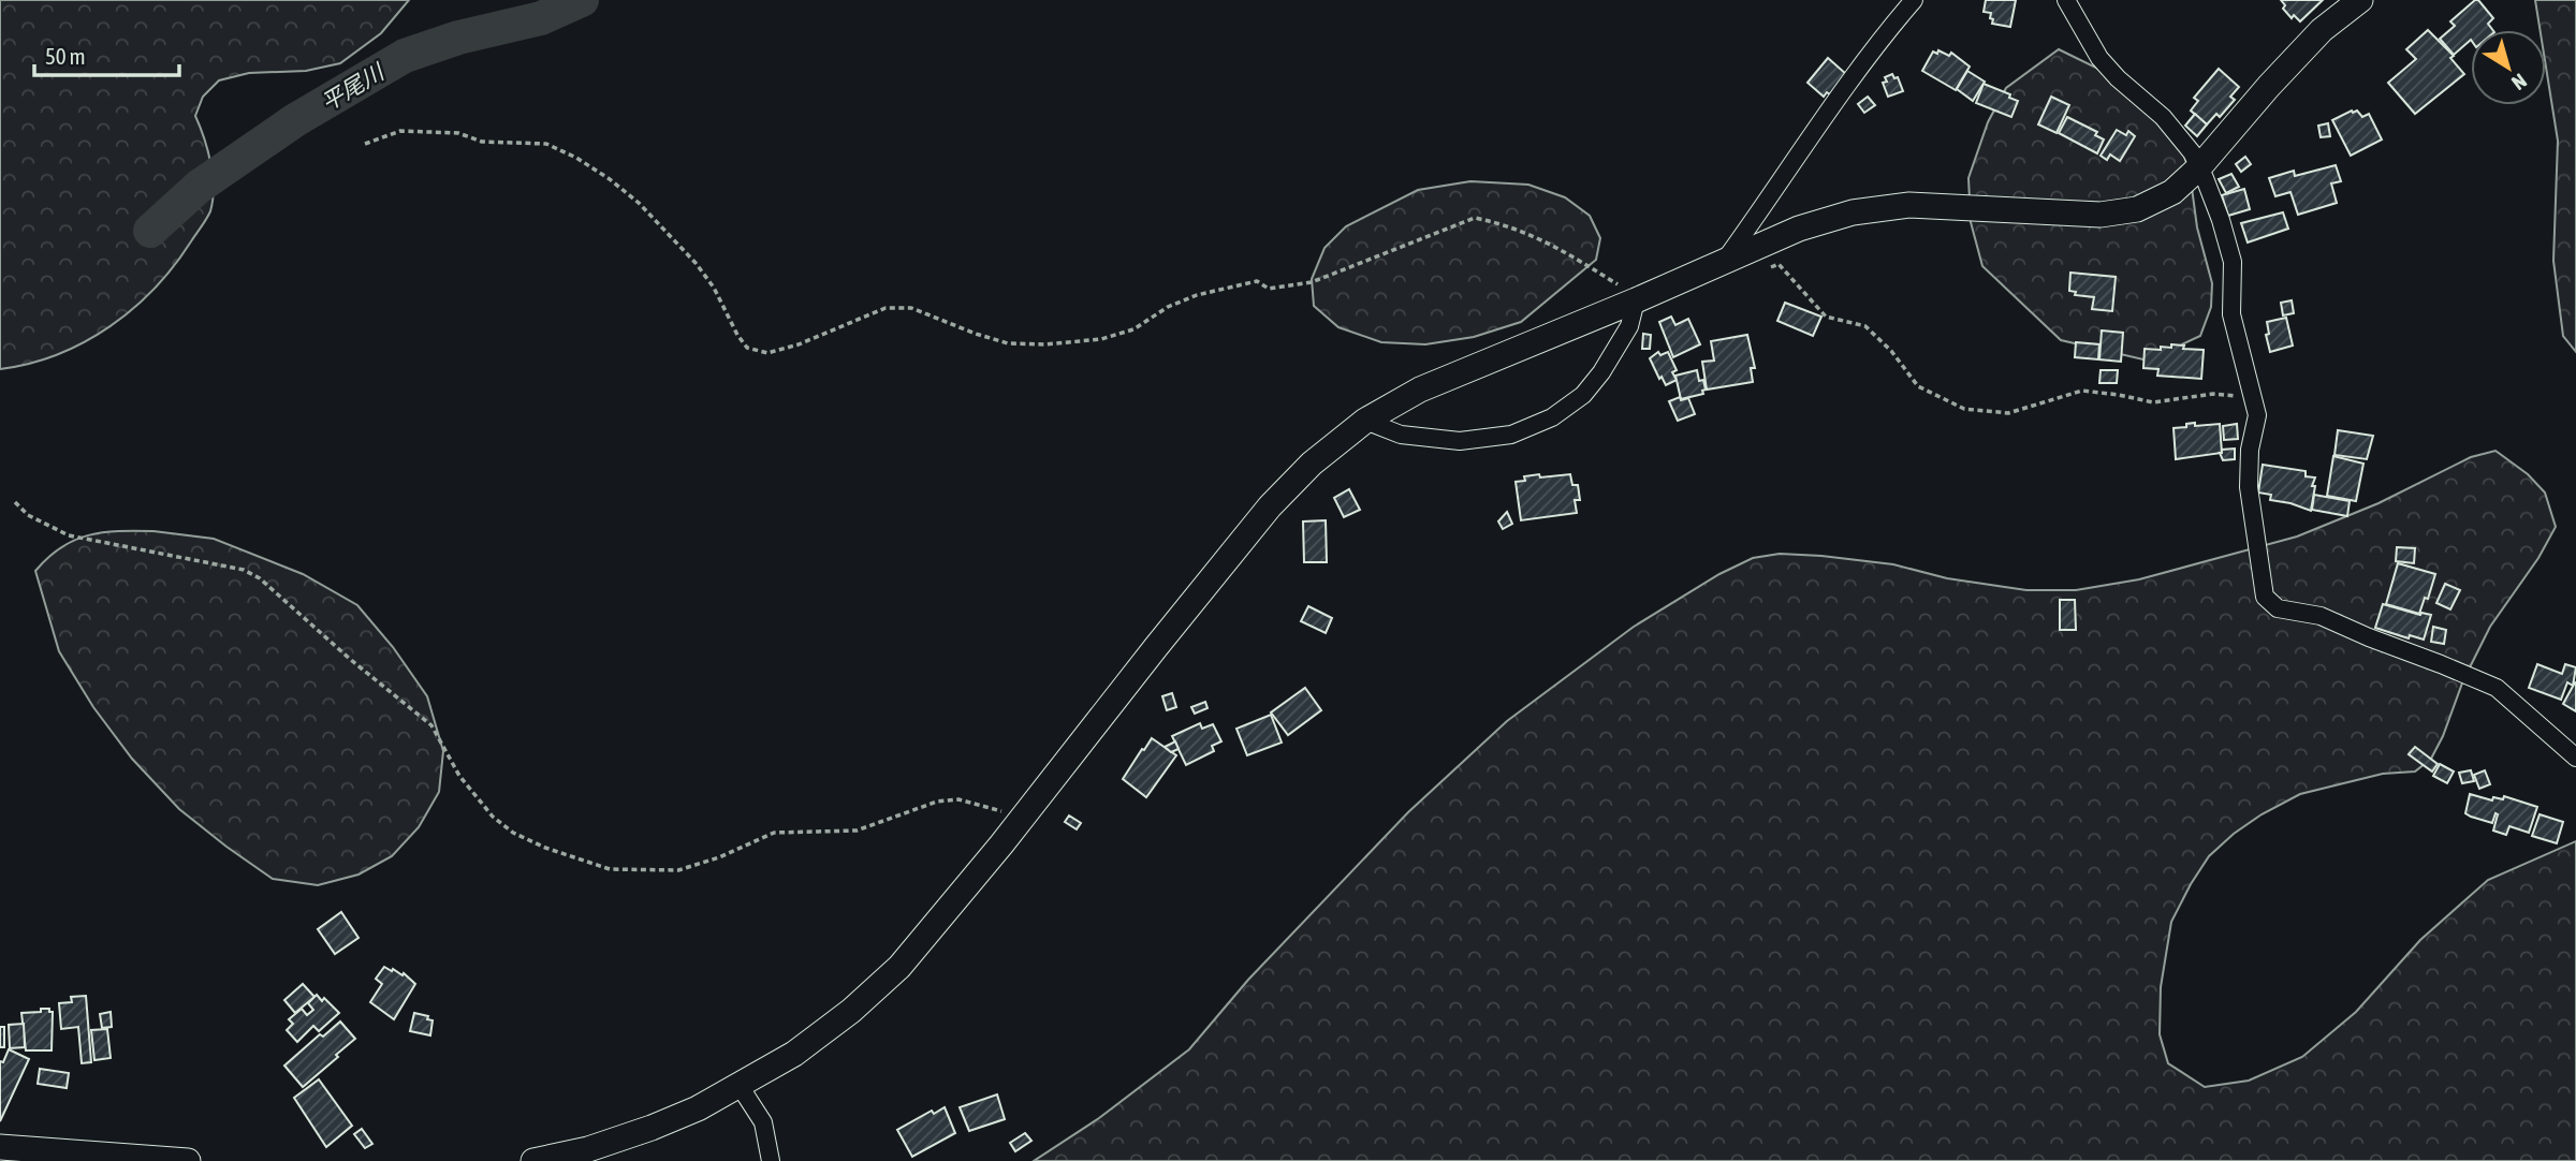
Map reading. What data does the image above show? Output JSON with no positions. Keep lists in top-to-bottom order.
{
  "water": ["平尾川"],
  "scale_bar": "50 m",
  "north": "bottom right"
}
